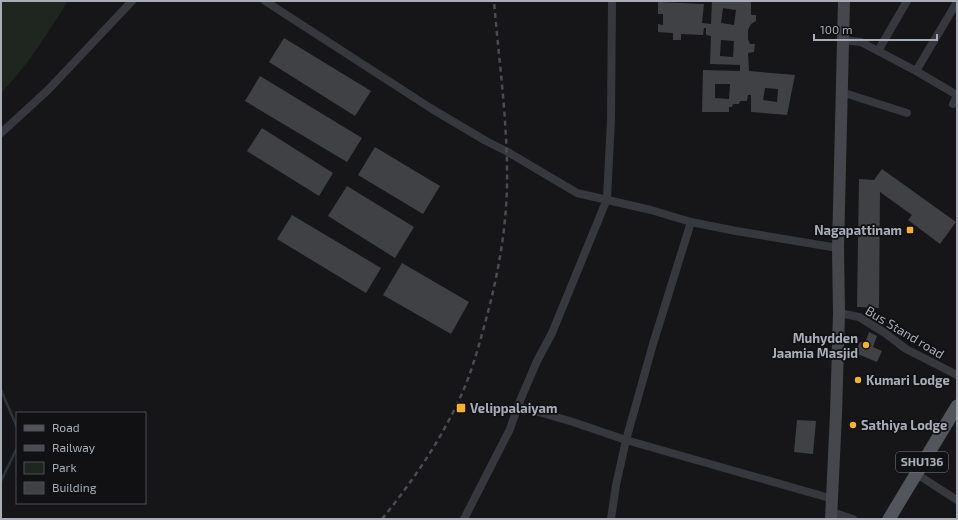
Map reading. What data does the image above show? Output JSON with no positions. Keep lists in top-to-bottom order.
{
  "streets": {
    "main road": ["SHU136"],
    "street": ["Bus Stand road"]
  },
  "places": {
    "transit": ["Nagapattinam", "Velippalaiyam"],
    "other": ["Muhydden Jaamia Masjid", "Kumari Lodge", "Sathiya Lodge"]
  },
  "legend": [
    "Road",
    "Railway",
    "Park",
    "Building"
  ],
  "scale_bar": "100 m"
}
